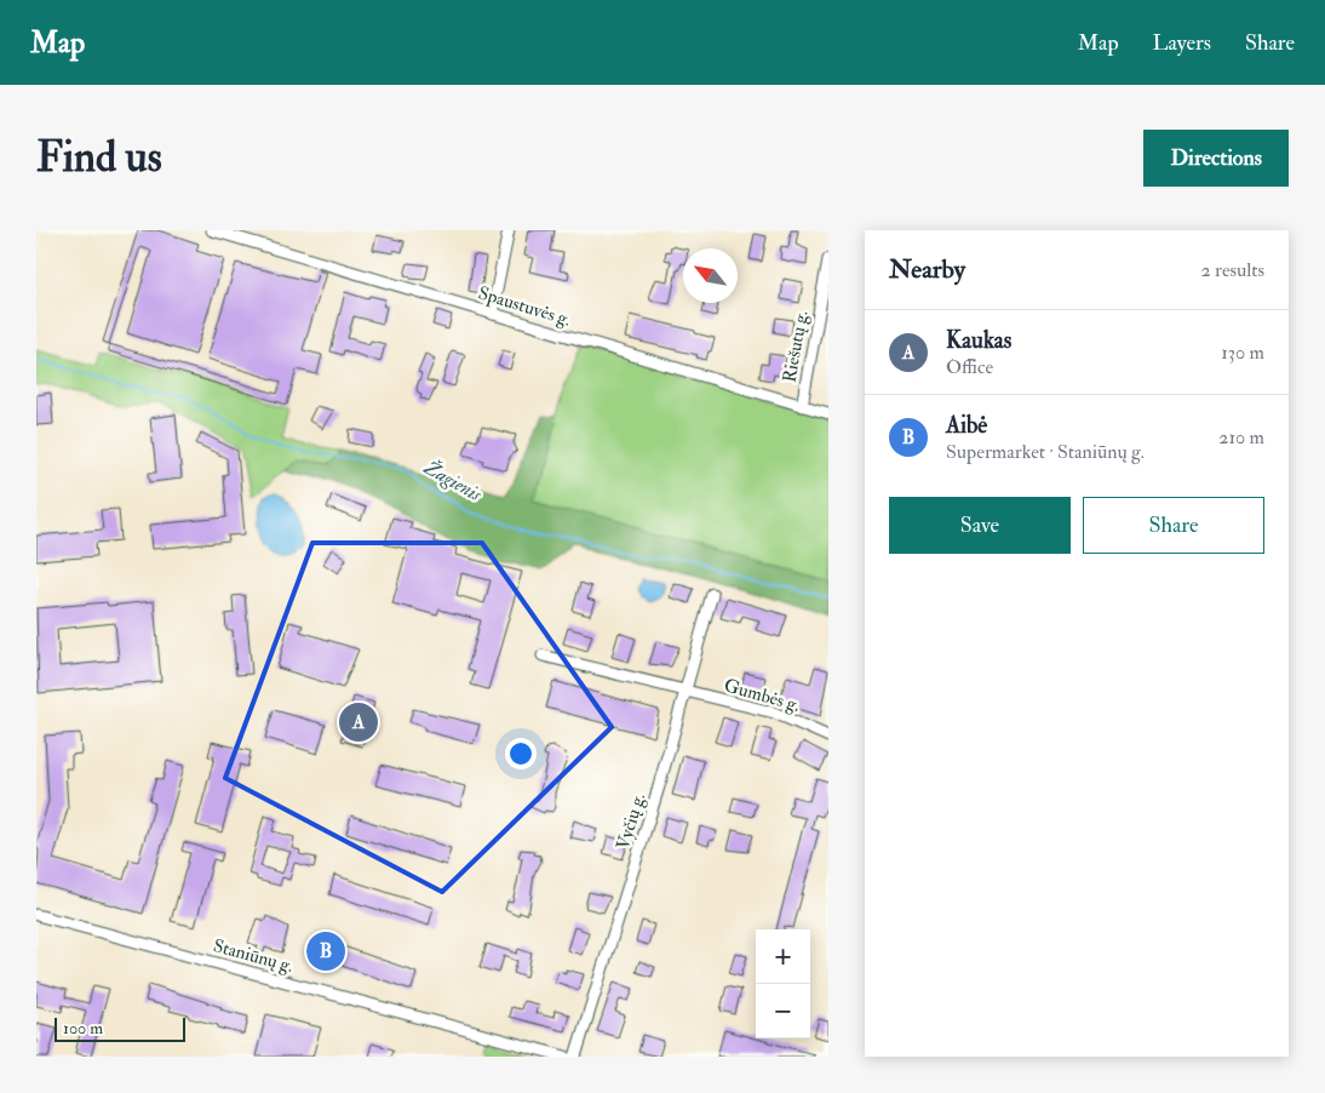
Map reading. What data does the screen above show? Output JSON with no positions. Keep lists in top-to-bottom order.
{
  "streets": {
    "street": [
      "Spaustuvės g.",
      "Riešutų g.",
      "Gumbės g.",
      "Vyčių g.",
      "Staniūnų g."
    ]
  },
  "crossings": [
    ["Spaustuvės g.", "Riešutų g."],
    ["Gumbės g.", "Vyčių g."]
  ],
  "water": ["Žagienis"],
  "scale_bar": "100 m",
  "north": "top left",
  "page": {
    "header": "Map",
    "nav": ["Map", "Layers", "Share"],
    "buttons": [
      "Directions",
      ["Save", "Share"]
    ],
    "title": "Find us",
    "heading": ["Nearby", "2 results"],
    "list": [
      {
        "mark": "A",
        "name": "Kaukas",
        "note": "Office",
        "value": "130 m"
      },
      {
        "mark": "B",
        "name": "Aibė",
        "note": "Supermarket · Staniūnų g.",
        "value": "210 m"
      }
    ],
    "pins": ["A", "B"],
    "map_buttons": ["+", "−"],
    "scale": "100 m"
  }
}
